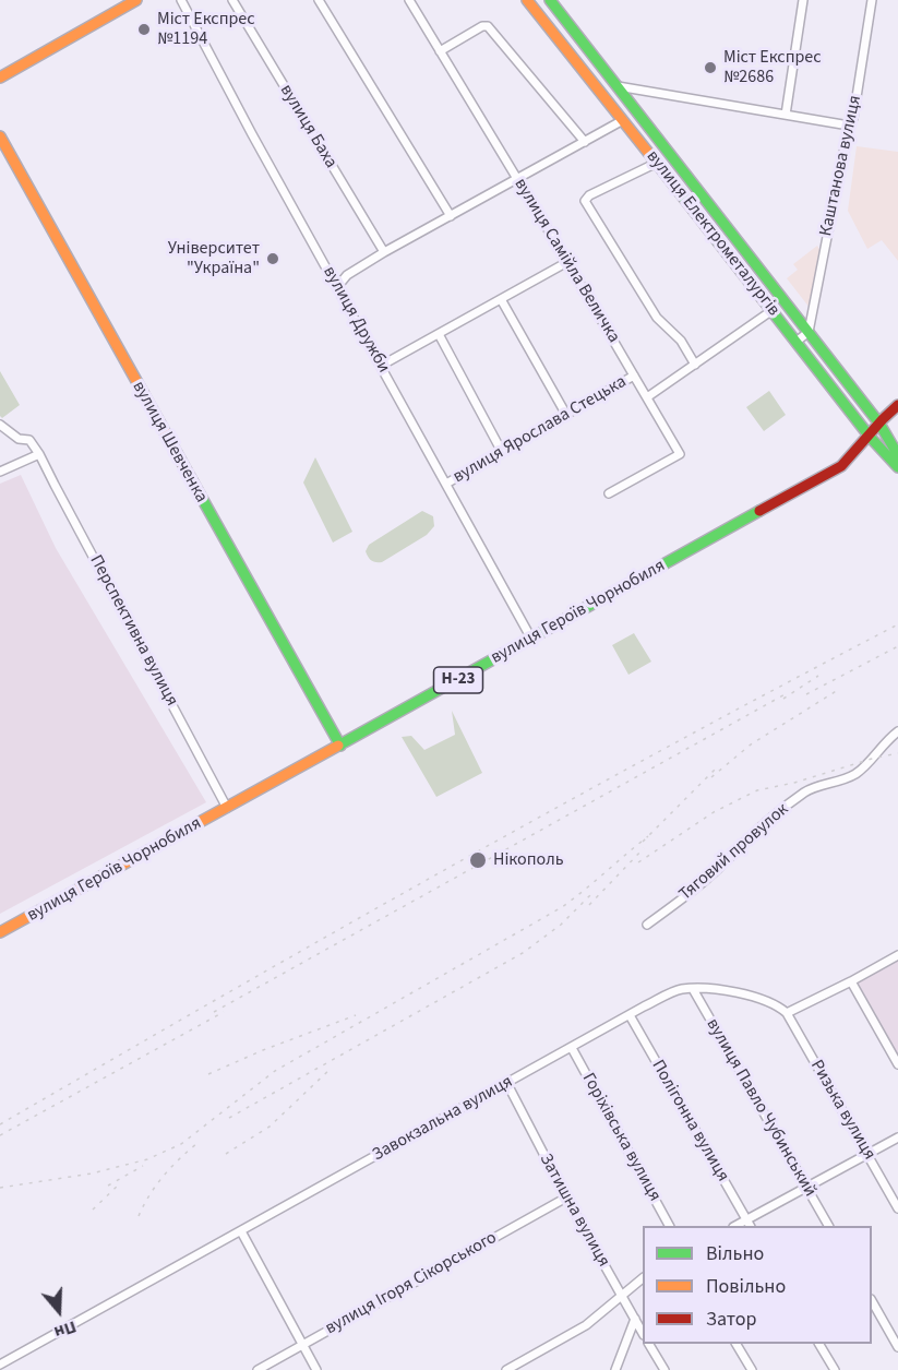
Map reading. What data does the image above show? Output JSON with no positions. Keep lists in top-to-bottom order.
{
  "streets": {
    "main road": [
      "вулиця Електрометалургів",
      "вулиця Шевченка",
      "вулиця Героїв Чорнобиля",
      "Н-23"
    ],
    "street": [
      "вулиця Баха",
      "Каштанова вулиця",
      "вулиця Самійла Величка",
      "вулиця Дружби",
      "вулиця Ярослава Стецька",
      "Перспективна вулиця",
      "Тяговий провулок",
      "вулиця Павло Чубинський",
      "Ризька вулиця",
      "Завокзальна вулиця",
      "Полігонна вулиця",
      "Горіхівська вулиця",
      "Затишна вулиця",
      "вулиця Ігоря Сікорського"
    ]
  },
  "crossings": [
    ["Каштанова вулиця", "вулиця Електрометалургів"],
    ["вулиця Електрометалургів", "вулиця Героїв Чорнобиля"],
    ["вулиця Самійла Величка", "вулиця Ярослава Стецька"],
    ["вулиця Дружби", "вулиця Ярослава Стецька"],
    ["вулиця Дружби", "вулиця Героїв Чорнобиля"],
    ["вулиця Шевченка", "вулиця Героїв Чорнобиля"],
    ["вулиця Героїв Чорнобиля", "Перспективна вулиця"],
    ["вулиця Павло Чубинський", "Завокзальна вулиця"],
    ["Ризька вулиця", "Завокзальна вулиця"],
    ["Завокзальна вулиця", "Полігонна вулиця"],
    ["Завокзальна вулиця", "Горіхівська вулиця"],
    ["Завокзальна вулиця", "Затишна вулиця"],
    ["Затишна вулиця", "вулиця Ігоря Сікорського"]
  ],
  "places": [
    "Міст Експрес №1194",
    "Міст Експрес №2686",
    "Університет \"Україна\"",
    "Нікополь"
  ],
  "legend": ["Вільно", "Повільно", "Затор"],
  "north": "bottom"
}
